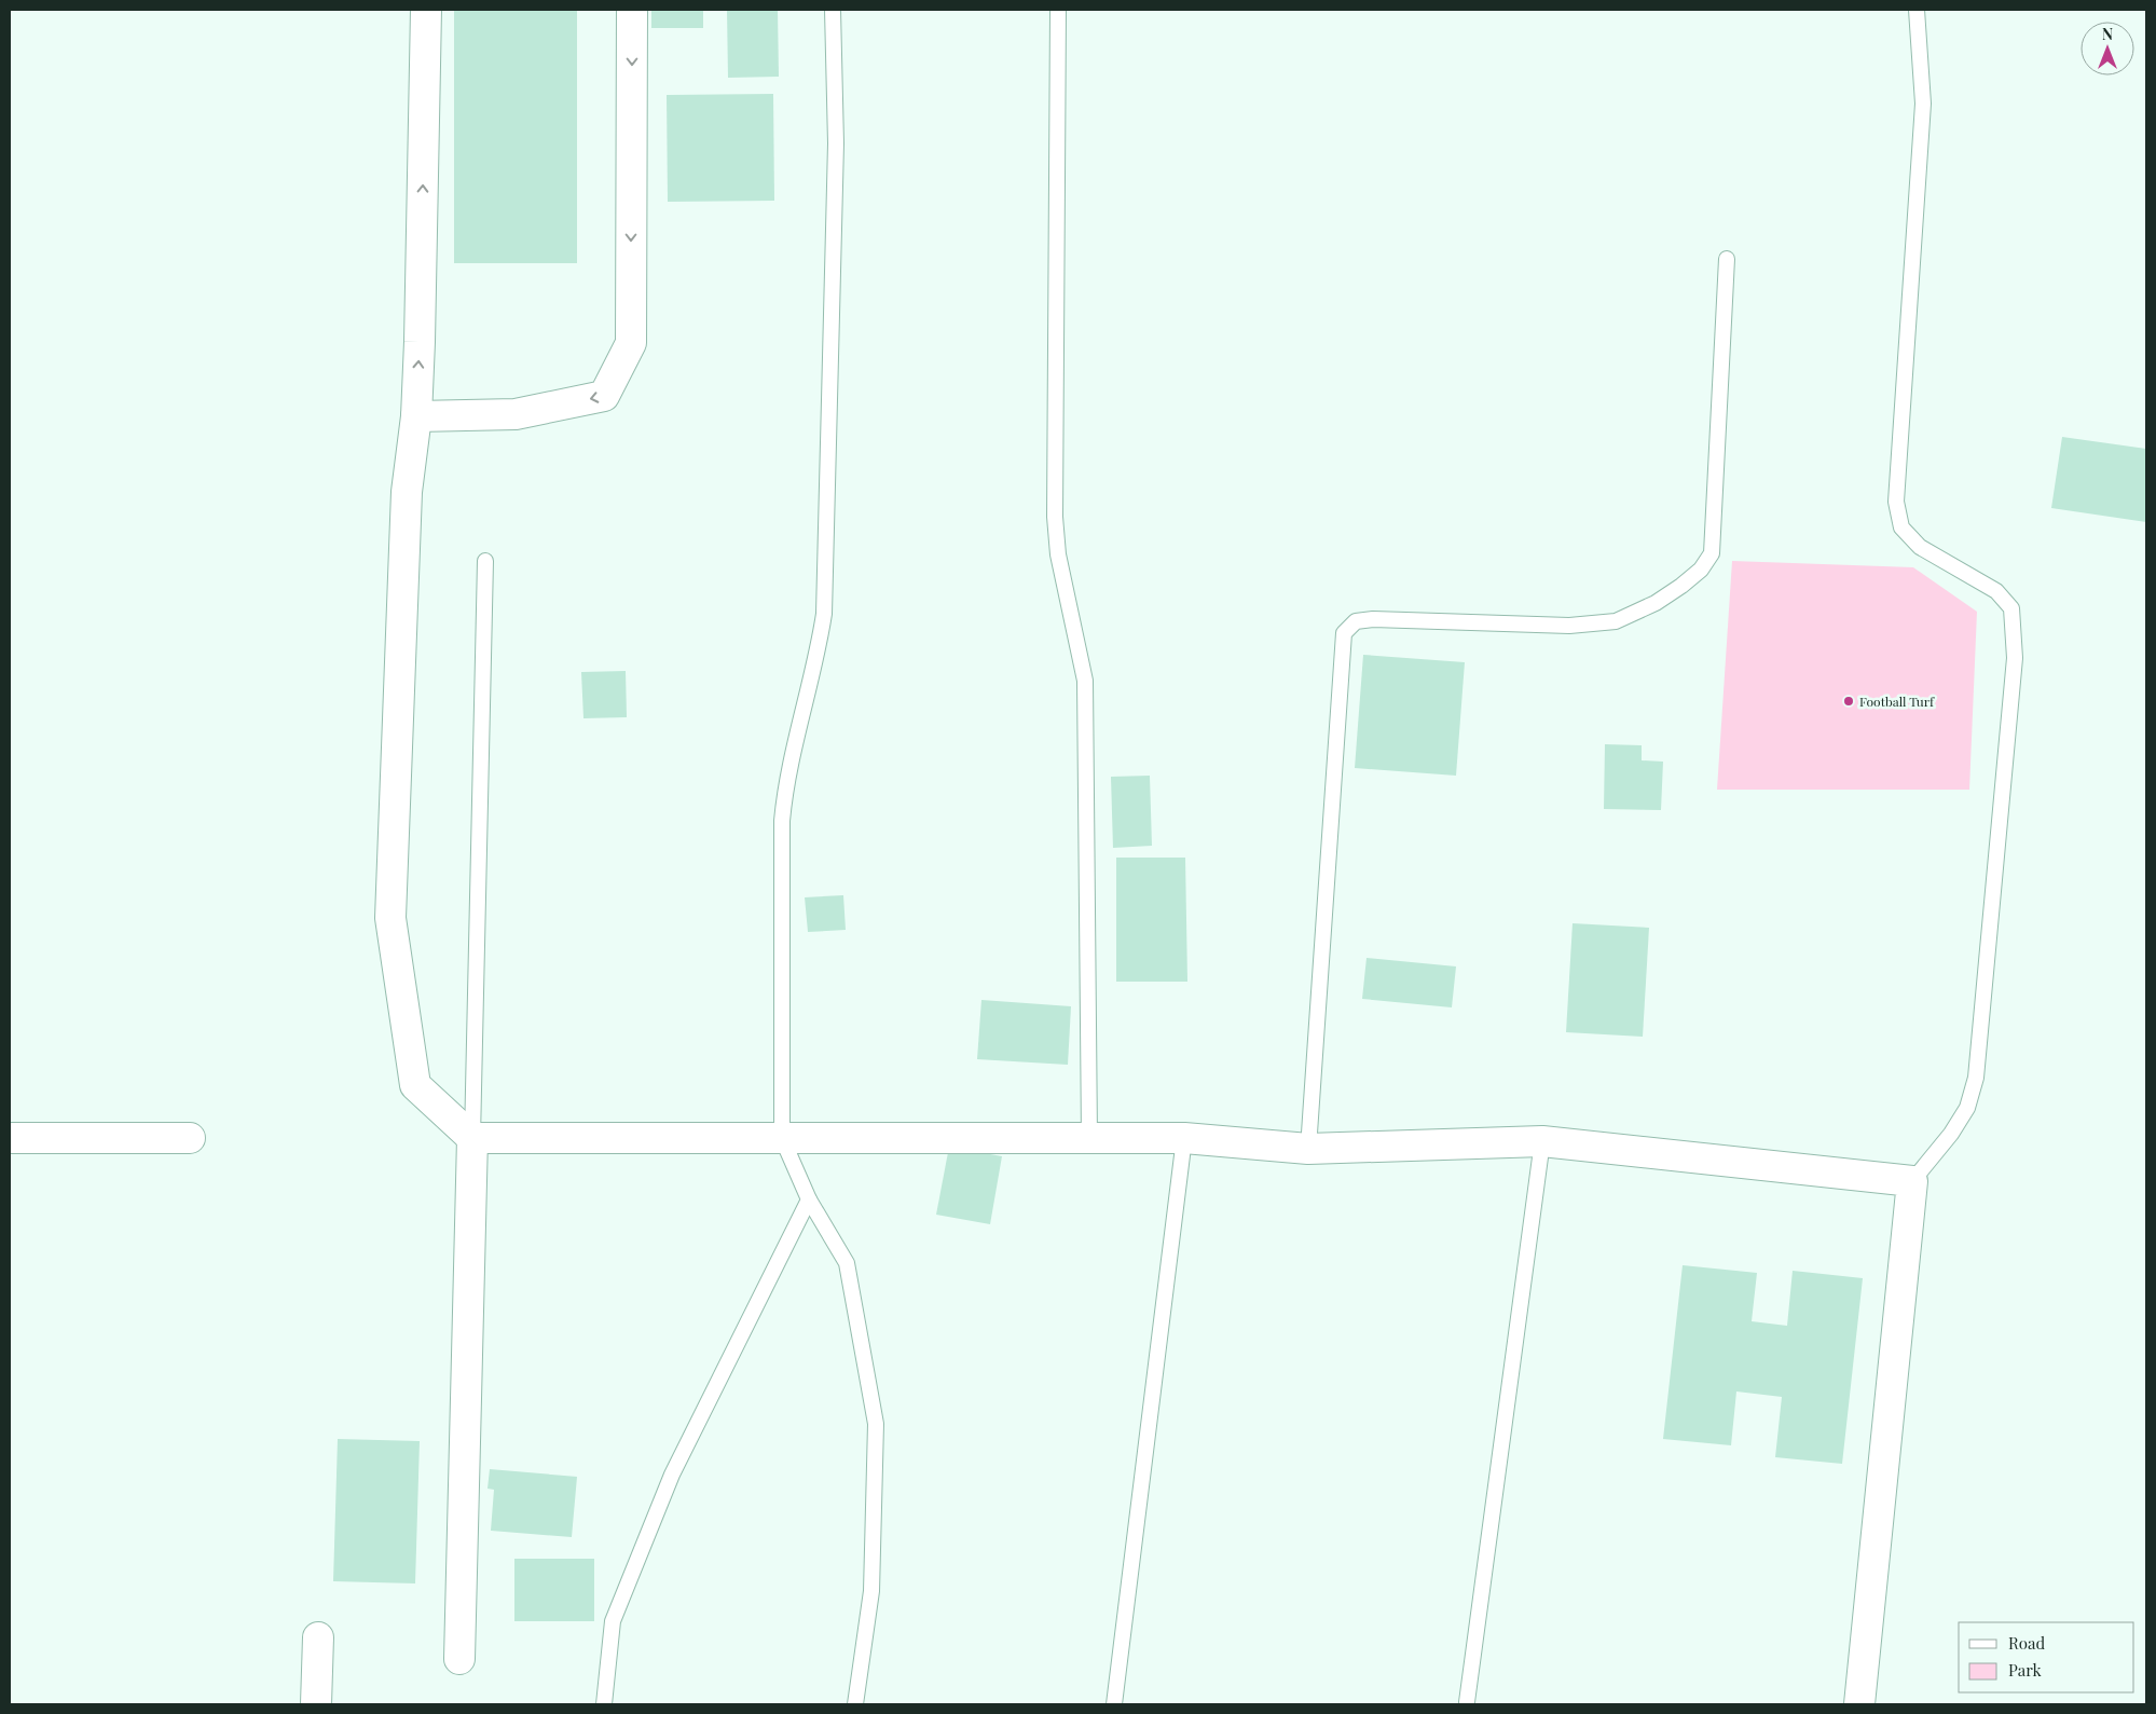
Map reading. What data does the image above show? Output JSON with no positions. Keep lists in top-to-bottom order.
{
  "places": ["Football Turf"],
  "legend": ["Road", "Park"],
  "north": "top"
}
